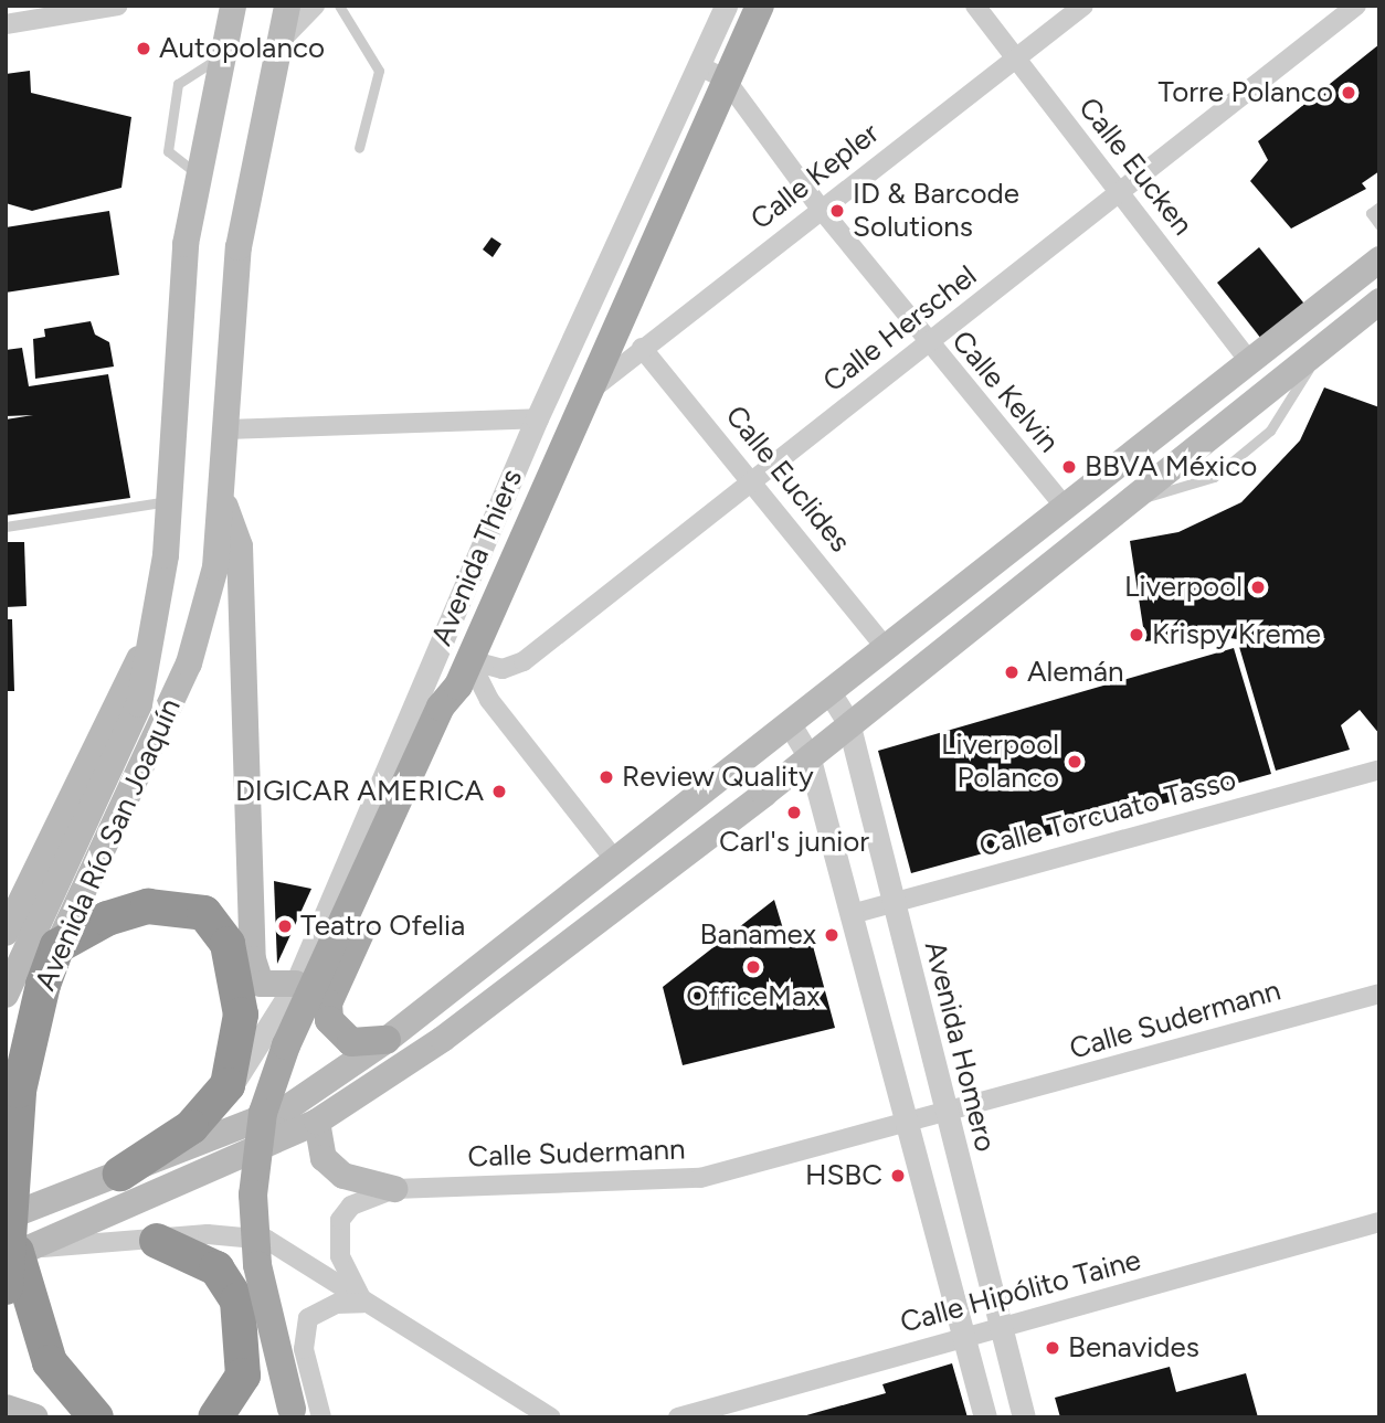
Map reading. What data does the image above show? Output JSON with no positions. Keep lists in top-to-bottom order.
{
  "streets": {
    "highway": ["Avenida Río San Joaquín"],
    "main road": ["Avenida Thiers"],
    "street": [
      "Calle Eucken",
      "Calle Kepler",
      "Calle Herschel",
      "Calle Kelvin",
      "Calle Euclides",
      "Calle Torcuato Tasso",
      "Calle Sudermann",
      "Avenida Homero",
      "Calle Hipólito Taine"
    ]
  },
  "crossings": [
    ["Calle Eucken", "Calle Kepler"],
    ["Calle Eucken", "Calle Herschel"],
    ["Calle Kepler", "Calle Kelvin"],
    ["Calle Kepler", "Calle Euclides"],
    ["Calle Kepler", "Avenida Thiers"],
    ["Calle Herschel", "Calle Kelvin"],
    ["Calle Herschel", "Calle Euclides"],
    ["Calle Herschel", "Avenida Thiers"],
    ["Calle Kelvin", "Avenida Thiers"],
    ["Calle Torcuato Tasso", "Avenida Homero"],
    ["Calle Sudermann", "Avenida Homero"],
    ["Avenida Homero", "Calle Hipólito Taine"]
  ],
  "places": [
    "Autopolanco",
    "Torre Polanco",
    "ID & Barcode Solutions",
    "BBVA México",
    "Liverpool",
    "Krispy Kreme",
    "Alemán",
    "Liverpool Polanco",
    "Review Quality",
    "DIGICAR AMERICA",
    "Carl's junior",
    "Teatro Ofelia",
    "Banamex",
    "OfficeMax",
    "HSBC",
    "Benavides"
  ]
}
